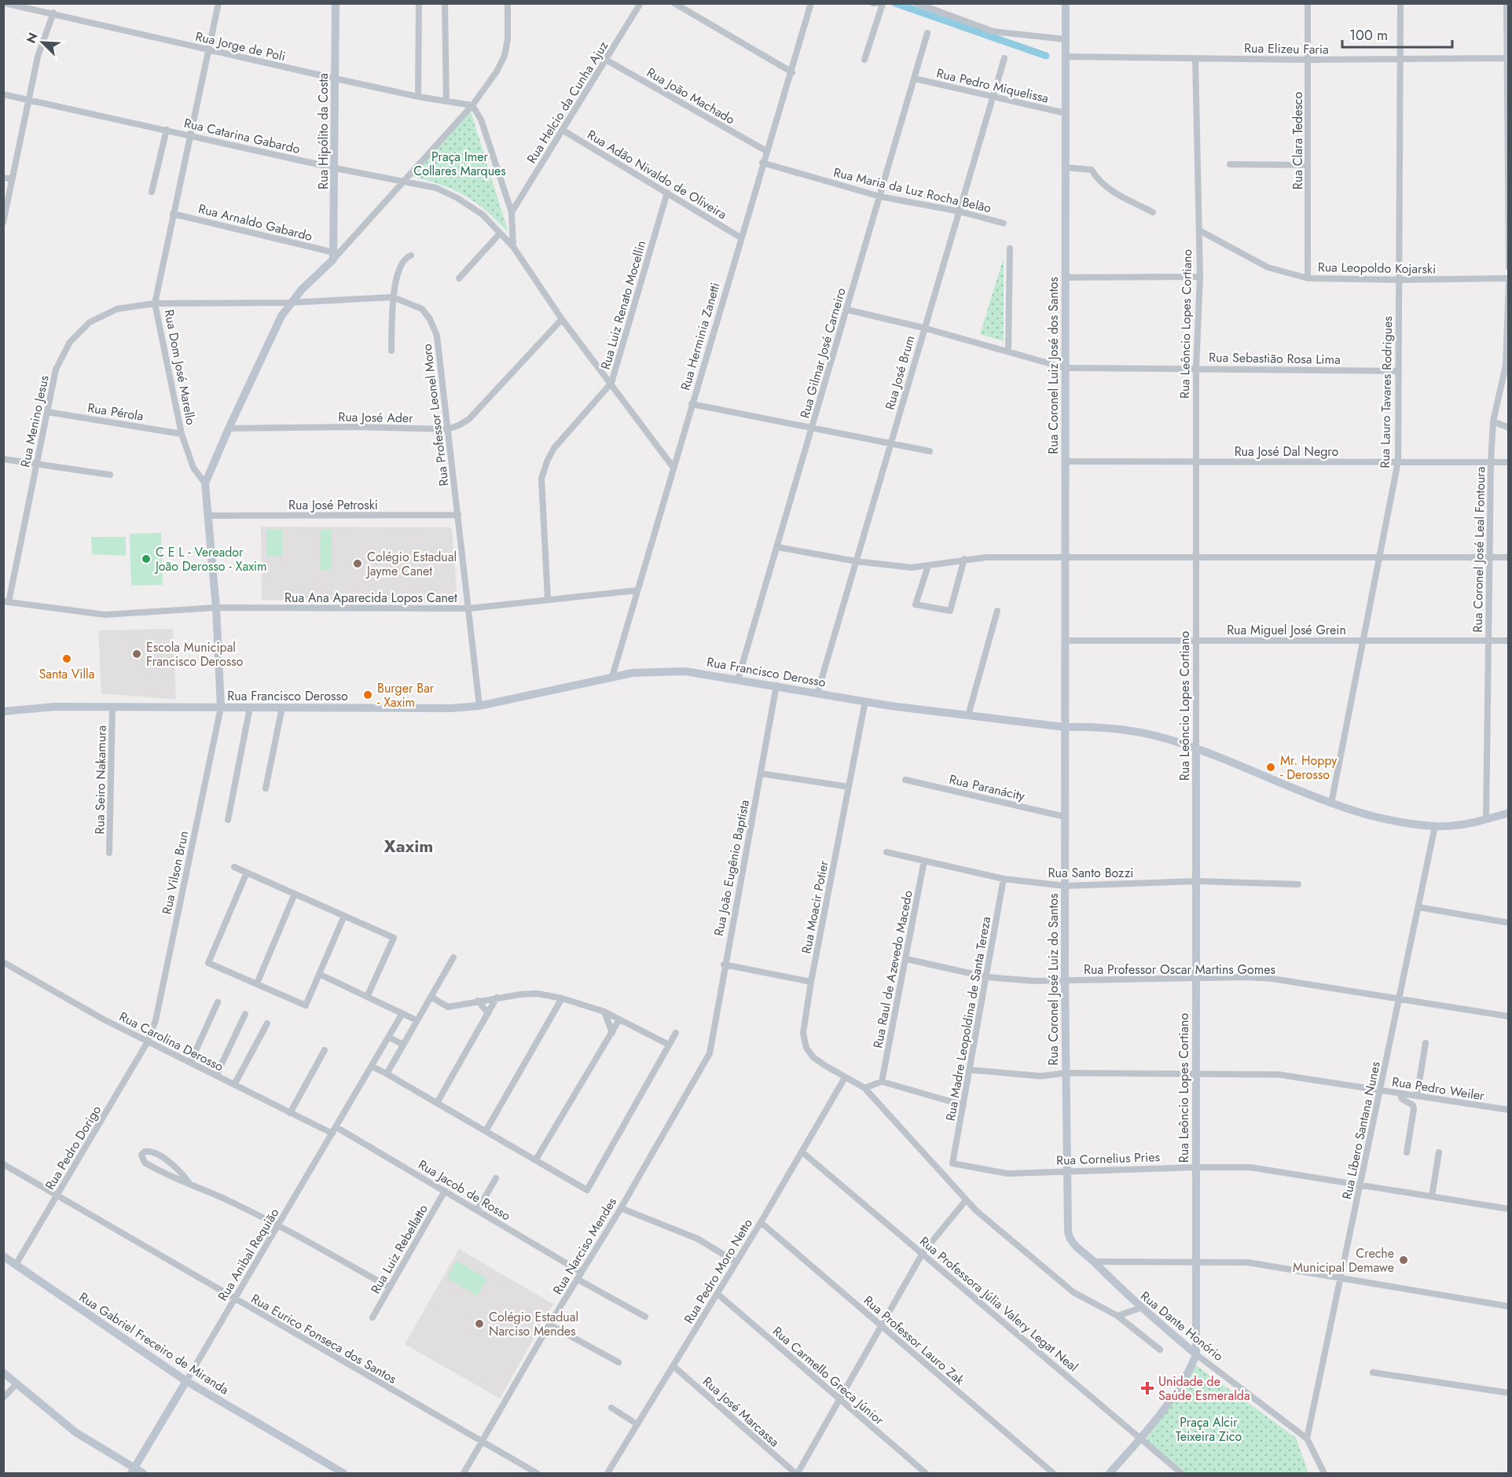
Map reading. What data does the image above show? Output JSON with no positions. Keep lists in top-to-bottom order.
{
  "streets": {
    "street": [
      "Rua Jorge de Poli",
      "Rua Elizeu Faria",
      "Rua Pedro Miquelissa",
      "Rua João Machado",
      "Rua Helcio da Cunha Ajuz",
      "Rua Hipólito da Costa",
      "Rua Catarina Gabardo",
      "Rua Clara Tedesco",
      "Rua Adão Nivaldo de Oliveira",
      "Rua Maria da Luz Rocha Belão",
      "Rua Arnaldo Gabardo",
      "Rua Leopoldo Kojarski",
      "Rua Luiz Renato Mocellin",
      "Rua Leôncio Lopes Cortiano",
      "Rua Herminia Zanetti",
      "Rua Gilmar José Carneiro",
      "Rua Sebastião Rosa Lima",
      "Rua Coronel Luiz José dos Santos",
      "Rua Dom José Marello",
      "Rua José Brum",
      "Rua Lauro Tavares Rodrigues",
      "Rua Pérola",
      "Rua Professor Leonel Moro",
      "Rua José Ader",
      "Rua Menino Jesus",
      "Rua José Dal Negro",
      "Rua José Petroski",
      "Rua Coronel José Leal Fontoura",
      "Rua Ana Aparecida Lopos Canet",
      "Rua Miguel José Grein",
      "Rua Francisco Derosso",
      "Rua Seiro Nakamura",
      "Rua Paranácity",
      "Rua João Eugênio Baptista",
      "Rua Vilson Brun",
      "Rua Santo Bozzi",
      "Rua Moacir Potier",
      "Rua Raul de Azevedo Macedo",
      "Rua Professor Oscar Martins Gomes",
      "Rua Coronel José Luiz do Santos",
      "Rua Madre Leopoldina de Santa Tereza",
      "Rua Carolina Derosso",
      "Rua Pedro Weiler",
      "Rua Líbero Santana Nunes",
      "Rua Pedro Dorigo",
      "Rua Cornelius Pries",
      "Rua Jacob de Rosso",
      "Rua Narciso Mendes",
      "Rua Luiz Rebellatto",
      "Rua Anibal Requião",
      "Rua Pedro Moro Netto",
      "Rua Professora Júlia Valery Legat Neal",
      "Rua Dante Honório",
      "Rua Eurico Fonseca dos Santos",
      "Rua Professor Lauro Zak",
      "Rua Gabriel Freceiro de Miranda",
      "Rua Carmello Greca Júnior",
      "Rua José Marcassa"
    ]
  },
  "crossings": [
    ["Rua Jorge de Poli", "Rua Hipólito da Costa"],
    ["Rua Jorge de Poli", "Rua Dom José Marello"],
    ["Rua Elizeu Faria", "Rua Clara Tedesco"],
    ["Rua Elizeu Faria", "Rua Leôncio Lopes Cortiano"],
    ["Rua Elizeu Faria", "Rua Coronel Luiz José dos Santos"],
    ["Rua Elizeu Faria", "Rua Lauro Tavares Rodrigues"],
    ["Rua Pedro Miquelissa", "Rua Gilmar José Carneiro"],
    ["Rua Pedro Miquelissa", "Rua Coronel Luiz José dos Santos"],
    ["Rua Pedro Miquelissa", "Rua José Brum"],
    ["Rua João Machado", "Rua Helcio da Cunha Ajuz"],
    ["Rua João Machado", "Rua Herminia Zanetti"],
    ["Rua Helcio da Cunha Ajuz", "Rua Adão Nivaldo de Oliveira"],
    ["Rua Hipólito da Costa", "Rua Catarina Gabardo"],
    ["Rua Hipólito da Costa", "Rua Arnaldo Gabardo"],
    ["Rua Catarina Gabardo", "Rua Luiz Renato Mocellin"],
    ["Rua Catarina Gabardo", "Rua Herminia Zanetti"],
    ["Rua Catarina Gabardo", "Rua Dom José Marello"],
    ["Rua Catarina Gabardo", "Rua José Ader"],
    ["Rua Clara Tedesco", "Rua Leopoldo Kojarski"],
    ["Rua Adão Nivaldo de Oliveira", "Rua Luiz Renato Mocellin"],
    ["Rua Adão Nivaldo de Oliveira", "Rua Herminia Zanetti"],
    ["Rua Maria da Luz Rocha Belão", "Rua Herminia Zanetti"],
    ["Rua Maria da Luz Rocha Belão", "Rua Gilmar José Carneiro"],
    ["Rua Maria da Luz Rocha Belão", "Rua José Brum"],
    ["Rua Arnaldo Gabardo", "Rua Dom José Marello"],
    ["Rua Leopoldo Kojarski", "Rua Leôncio Lopes Cortiano"],
    ["Rua Leopoldo Kojarski", "Rua Lauro Tavares Rodrigues"],
    ["Rua Leopoldo Kojarski", "Rua Coronel José Leal Fontoura"],
    ["Rua Luiz Renato Mocellin", "Rua Ana Aparecida Lopos Canet"],
    ["Rua Leôncio Lopes Cortiano", "Rua Sebastião Rosa Lima"],
    ["Rua Leôncio Lopes Cortiano", "Rua José Dal Negro"],
    ["Rua Leôncio Lopes Cortiano", "Rua Miguel José Grein"],
    ["Rua Leôncio Lopes Cortiano", "Rua Francisco Derosso"],
    ["Rua Leôncio Lopes Cortiano", "Rua Santo Bozzi"],
    ["Rua Leôncio Lopes Cortiano", "Rua Professor Oscar Martins Gomes"],
    ["Rua Leôncio Lopes Cortiano", "Rua Pedro Weiler"],
    ["Rua Leôncio Lopes Cortiano", "Rua Cornelius Pries"],
    ["Rua Leôncio Lopes Cortiano", "Rua Dante Honório"],
    ["Rua Herminia Zanetti", "Rua Ana Aparecida Lopos Canet"],
    ["Rua Herminia Zanetti", "Rua Francisco Derosso"],
    ["Rua Gilmar José Carneiro", "Rua Sebastião Rosa Lima"],
    ["Rua Gilmar José Carneiro", "Rua Francisco Derosso"],
    ["Rua Sebastião Rosa Lima", "Rua Coronel Luiz José dos Santos"],
    ["Rua Sebastião Rosa Lima", "Rua José Brum"],
    ["Rua Sebastião Rosa Lima", "Rua Lauro Tavares Rodrigues"],
    ["Rua Coronel Luiz José dos Santos", "Rua José Dal Negro"],
    ["Rua Coronel Luiz José dos Santos", "Rua Miguel José Grein"],
    ["Rua Coronel Luiz José dos Santos", "Rua Francisco Derosso"],
    ["Rua Coronel Luiz José dos Santos", "Rua Coronel José Luiz do Santos"],
    ["Rua Dom José Marello", "Rua Pérola"],
    ["Rua Dom José Marello", "Rua Professor Leonel Moro"],
    ["Rua Dom José Marello", "Rua Menino Jesus"],
    ["Rua Dom José Marello", "Rua José Petroski"],
    ["Rua Dom José Marello", "Rua Ana Aparecida Lopos Canet"],
    ["Rua Dom José Marello", "Rua Francisco Derosso"],
    ["Rua Dom José Marello", "Rua Vilson Brun"],
    ["Rua José Brum", "Rua Francisco Derosso"],
    ["Rua Lauro Tavares Rodrigues", "Rua José Dal Negro"],
    ["Rua Lauro Tavares Rodrigues", "Rua Miguel José Grein"],
    ["Rua Lauro Tavares Rodrigues", "Rua Francisco Derosso"],
    ["Rua Pérola", "Rua Menino Jesus"],
    ["Rua Professor Leonel Moro", "Rua José Ader"],
    ["Rua Professor Leonel Moro", "Rua Menino Jesus"],
    ["Rua Professor Leonel Moro", "Rua José Petroski"],
    ["Rua Professor Leonel Moro", "Rua Ana Aparecida Lopos Canet"],
    ["Rua Professor Leonel Moro", "Rua Francisco Derosso"],
    ["Rua Menino Jesus", "Rua Ana Aparecida Lopos Canet"],
    ["Rua José Dal Negro", "Rua Coronel José Leal Fontoura"],
    ["Rua Coronel José Leal Fontoura", "Rua Miguel José Grein"],
    ["Rua Coronel José Leal Fontoura", "Rua Francisco Derosso"],
    ["Rua Francisco Derosso", "Rua Seiro Nakamura"],
    ["Rua Francisco Derosso", "Rua João Eugênio Baptista"],
    ["Rua Francisco Derosso", "Rua Vilson Brun"],
    ["Rua Francisco Derosso", "Rua Moacir Potier"],
    ["Rua Francisco Derosso", "Rua Coronel José Luiz do Santos"],
    ["Rua Francisco Derosso", "Rua Líbero Santana Nunes"],
    ["Rua Paranácity", "Rua Coronel José Luiz do Santos"],
    ["Rua João Eugênio Baptista", "Rua Narciso Mendes"],
    ["Rua Vilson Brun", "Rua Carolina Derosso"],
    ["Rua Vilson Brun", "Rua Pedro Dorigo"],
    ["Rua Santo Bozzi", "Rua Raul de Azevedo Macedo"],
    ["Rua Santo Bozzi", "Rua Coronel José Luiz do Santos"],
    ["Rua Santo Bozzi", "Rua Madre Leopoldina de Santa Tereza"],
    ["Rua Moacir Potier", "Rua Pedro Moro Netto"],
    ["Rua Raul de Azevedo Macedo", "Rua Professor Oscar Martins Gomes"],
    ["Rua Professor Oscar Martins Gomes", "Rua Coronel José Luiz do Santos"],
    ["Rua Professor Oscar Martins Gomes", "Rua Madre Leopoldina de Santa Tereza"],
    ["Rua Professor Oscar Martins Gomes", "Rua Líbero Santana Nunes"],
    ["Rua Coronel José Luiz do Santos", "Rua Pedro Weiler"],
    ["Rua Coronel José Luiz do Santos", "Rua Cornelius Pries"],
    ["Rua Coronel José Luiz do Santos", "Rua Dante Honório"],
    ["Rua Madre Leopoldina de Santa Tereza", "Rua Pedro Weiler"],
    ["Rua Madre Leopoldina de Santa Tereza", "Rua Cornelius Pries"],
    ["Rua Carolina Derosso", "Rua Pedro Dorigo"],
    ["Rua Carolina Derosso", "Rua Anibal Requião"],
    ["Rua Pedro Weiler", "Rua Líbero Santana Nunes"],
    ["Rua Líbero Santana Nunes", "Rua Cornelius Pries"],
    ["Rua Líbero Santana Nunes", "Rua Dante Honório"],
    ["Rua Pedro Dorigo", "Rua Eurico Fonseca dos Santos"],
    ["Rua Pedro Dorigo", "Rua Gabriel Freceiro de Miranda"],
    ["Rua Jacob de Rosso", "Rua Narciso Mendes"],
    ["Rua Jacob de Rosso", "Rua Luiz Rebellatto"],
    ["Rua Jacob de Rosso", "Rua Anibal Requião"],
    ["Rua Narciso Mendes", "Rua Eurico Fonseca dos Santos"],
    ["Rua Anibal Requião", "Rua Eurico Fonseca dos Santos"],
    ["Rua Anibal Requião", "Rua Gabriel Freceiro de Miranda"],
    ["Rua Pedro Moro Netto", "Rua Professora Júlia Valery Legat Neal"],
    ["Rua Pedro Moro Netto", "Rua Professor Lauro Zak"],
    ["Rua Pedro Moro Netto", "Rua Carmello Greca Júnior"],
    ["Rua Pedro Moro Netto", "Rua José Marcassa"]
  ],
  "districts": ["Xaxim"],
  "parks": ["Praça Imer Collares Marques", "Praça Alcir Teixeira Zico"],
  "places": {
    "other": [
      "C E L - Vereador João Derosso - Xaxim",
      "Colégio Estadual Jayme Canet",
      "Escola Municipal Francisco Derosso",
      "Santa Villa",
      "Burger Bar - Xaxim",
      "Mr. Hoppy - Derosso",
      "Creche Municipal Demawe",
      "Colégio Estadual Narciso Mendes"
    ],
    "health": ["Unidade de Saúde Esmeralda"]
  },
  "scale_bar": "100 m",
  "north": "top left"
}
